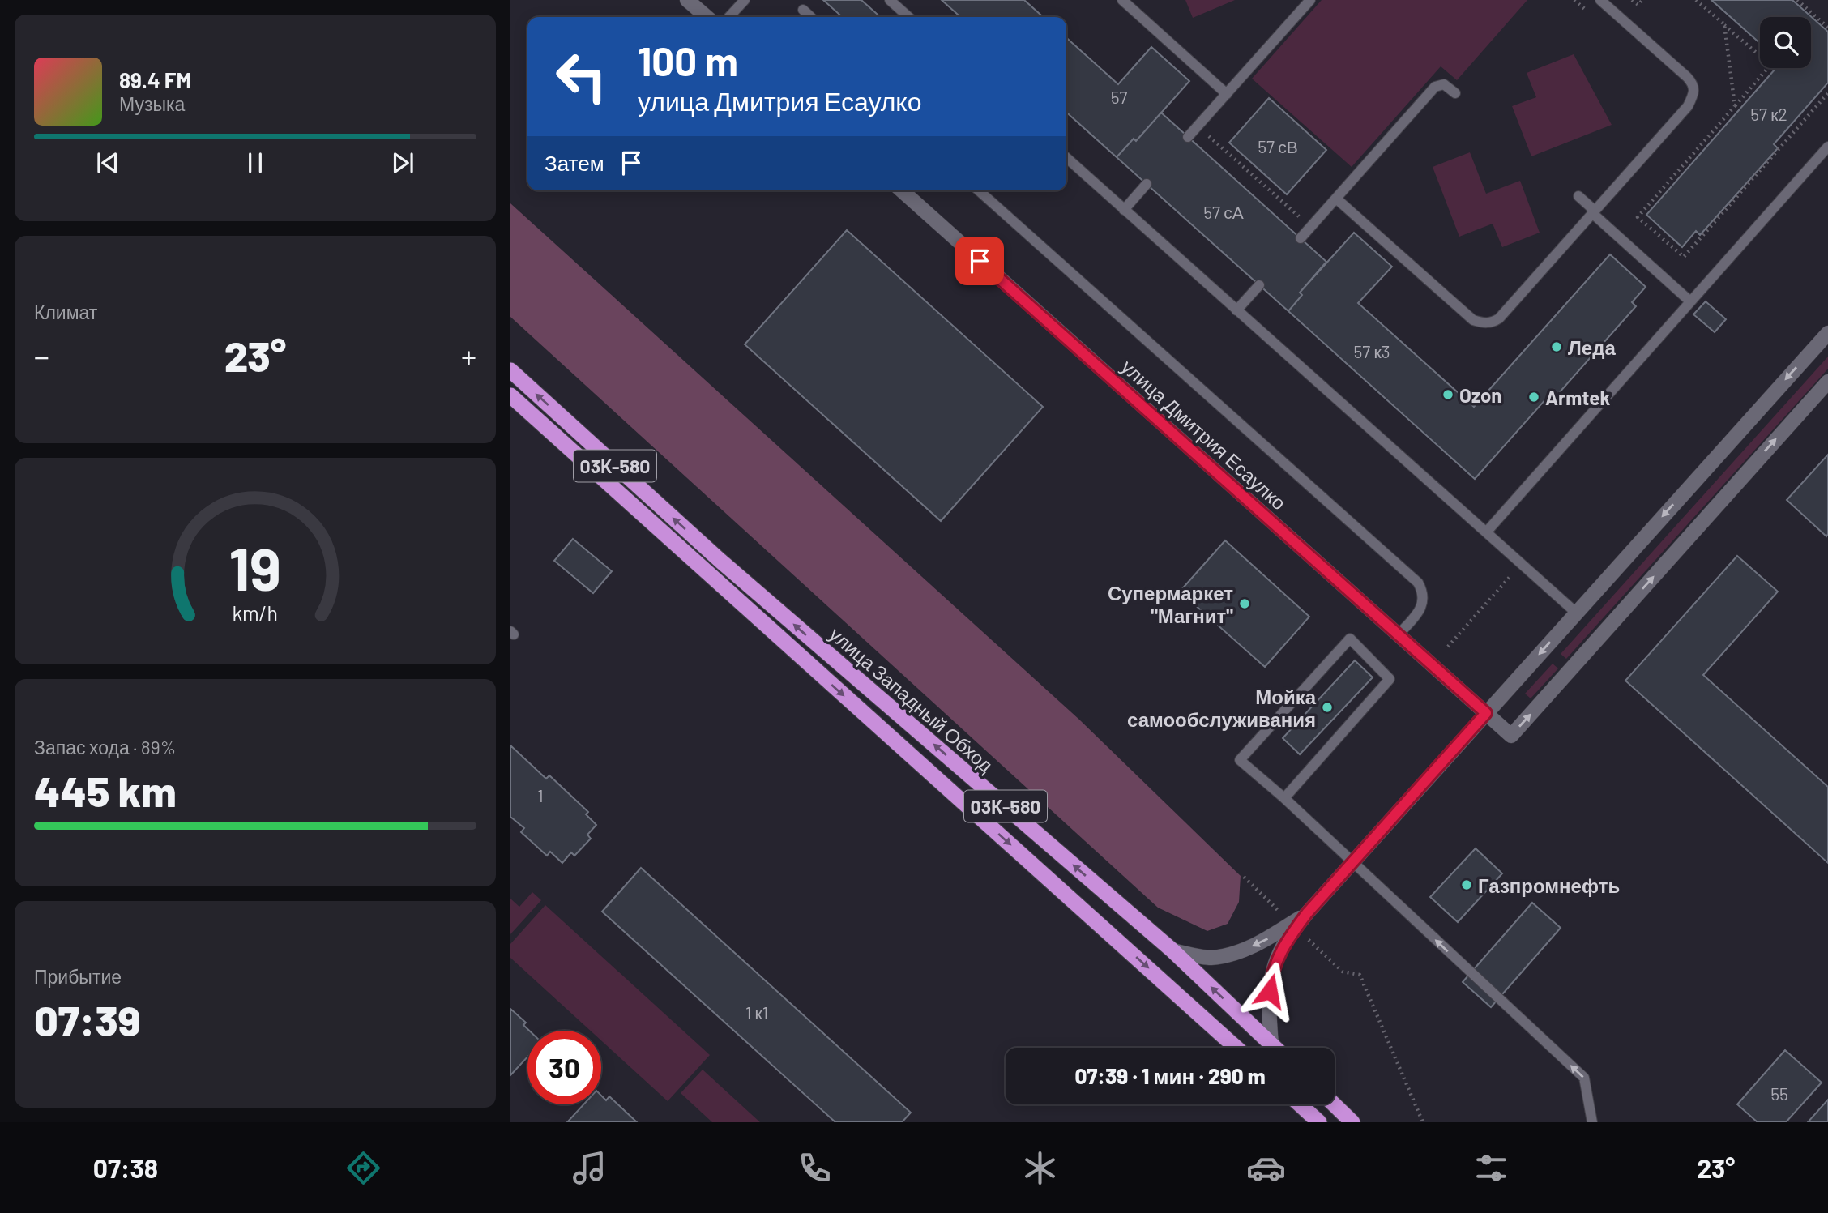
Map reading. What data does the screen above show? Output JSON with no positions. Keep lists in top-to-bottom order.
{
  "streets": {
    "highway": ["03К-580", "улица Западный Обход"],
    "street": ["улица Дмитрия Есаулко"]
  },
  "places": [
    "Леда",
    "Ozon",
    "Armtek",
    "Супермаркет \"Магнит\"",
    "Мойка самообслуживания",
    "Газпромнефть"
  ],
  "house_numbers": [
    "57",
    "57 к2",
    "57 сВ",
    "57 сА",
    "57 к3",
    "1",
    "1 к1",
    "55"
  ],
  "page": {
    "turn": ["100 m", "улица Дмитрия Есаулко"],
    "song": ["89.4 FM", "Музыка"],
    "then": "Затем",
    "tile": [
      "Климат",
      ["Запас хода · 89%", "445 km"],
      ["Прибытие", "07:39"]
    ],
    "heat": ["−", "23°", "+"],
    "limit": "30",
    "trip": "07:39 · 1 мин · 290 m",
    "tabs": ["07:38", "23°"],
    "gauge": ["19", "km/h"]
  }
}
